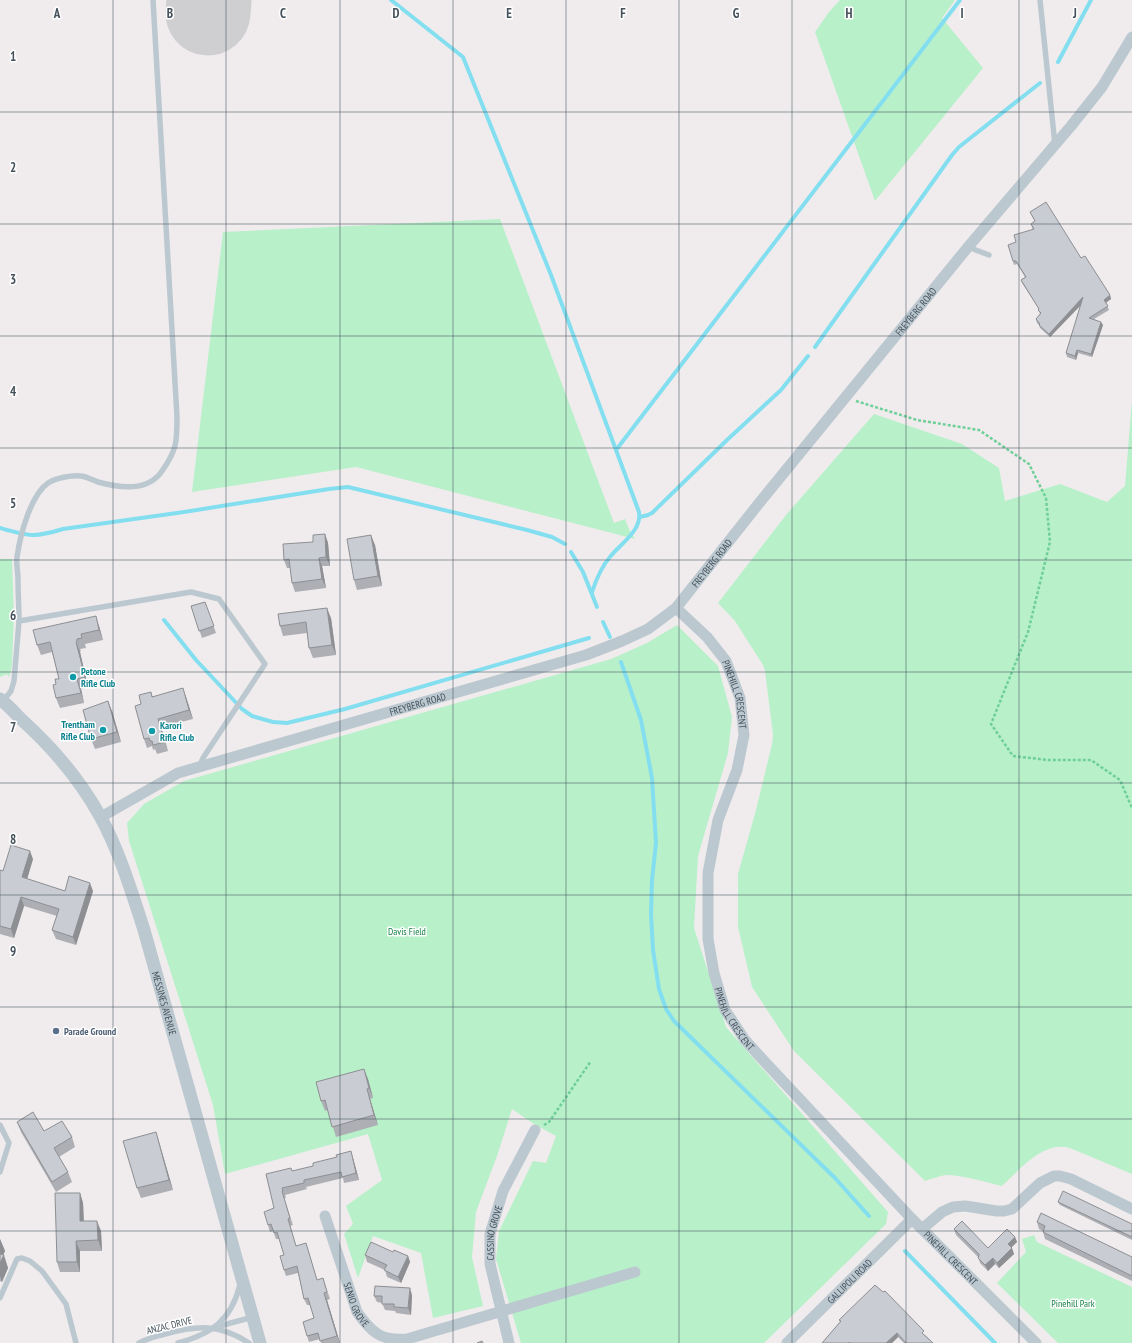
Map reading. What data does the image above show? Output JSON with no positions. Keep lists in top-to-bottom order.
{
  "streets": {
    "street": [
      "FREYBERG ROAD",
      "PINEHILL CRESCENT",
      "MESSINES AVENUE",
      "CASSINO GROVE",
      "GALLIPOLI ROAD",
      "SENIO GROVE"
    ],
    "lane": ["ANZAC DRIVE"]
  },
  "crossings": [
    ["FREYBERG ROAD", "PINEHILL CRESCENT"],
    ["FREYBERG ROAD", "MESSINES AVENUE"],
    ["PINEHILL CRESCENT", "GALLIPOLI ROAD"],
    ["CASSINO GROVE", "SENIO GROVE"]
  ],
  "parks": ["Davis Field", "Pinehill Park"],
  "places": [
    "Petone Rifle Club",
    "Trentham Rifle Club",
    "Karori Rifle Club",
    "Parade Ground"
  ],
  "grid": {
    "columns": [
      "A",
      "B",
      "C",
      "D",
      "E",
      "F",
      "G",
      "H",
      "I",
      "J"
    ],
    "rows": [
      "1",
      "2",
      "3",
      "4",
      "5",
      "6",
      "7",
      "8",
      "9"
    ]
  }
}
